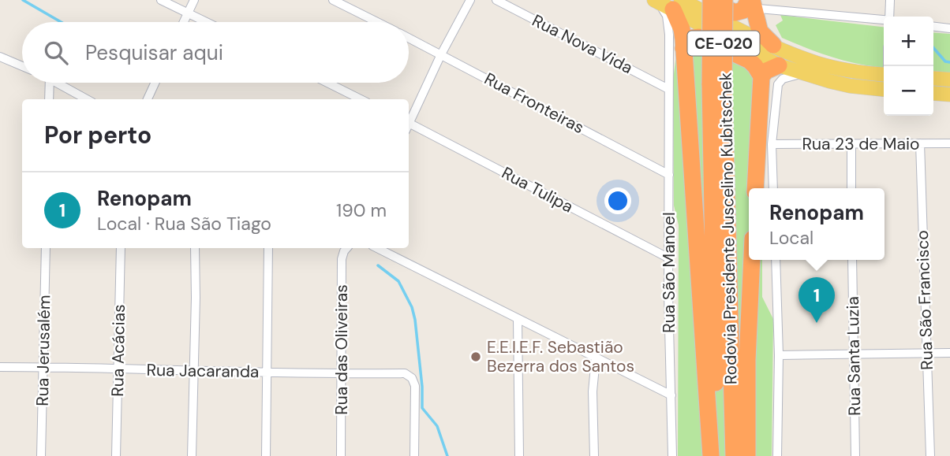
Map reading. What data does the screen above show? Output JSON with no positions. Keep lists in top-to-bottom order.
{
  "streets": {
    "highway": ["CE-020", "Rodovia Presidente Juscelino Kubitschek"],
    "street": [
      "Rua Nova Vida",
      "Rua Fronteiras",
      "Rua 23 de Maio",
      "Rua Tulipa",
      "Rua São Manoel",
      "Rua São Francisco",
      "Rua das Oliveiras",
      "Rua Jerusalém",
      "Rua Acácias",
      "Rua Santa Luzia",
      "Rua Jacaranda"
    ]
  },
  "crossings": [
    ["Rua Nova Vida", "Rua São Manoel"],
    ["Rua Fronteiras", "Rua São Manoel"],
    ["Rua 23 de Maio", "Rua São Francisco"],
    ["Rua Tulipa", "Rua São Manoel"],
    ["Rua das Oliveiras", "Rua Jacaranda"],
    ["Rua Jerusalém", "Rua Jacaranda"],
    ["Rua Acácias", "Rua Jacaranda"]
  ],
  "places": ["E.E.I.E.F. Sebastião Bezerra dos Santos"],
  "page": {
    "map_buttons": ["+", "−"],
    "search": "Pesquisar aqui",
    "heading": "Por perto",
    "list": [
      {
        "mark": "1",
        "name": "Renopam",
        "note": "Local · Rua São Tiago",
        "value": "190 m"
      }
    ],
    "popup": ["Renopam", "Local"],
    "pins": "1"
  }
}
